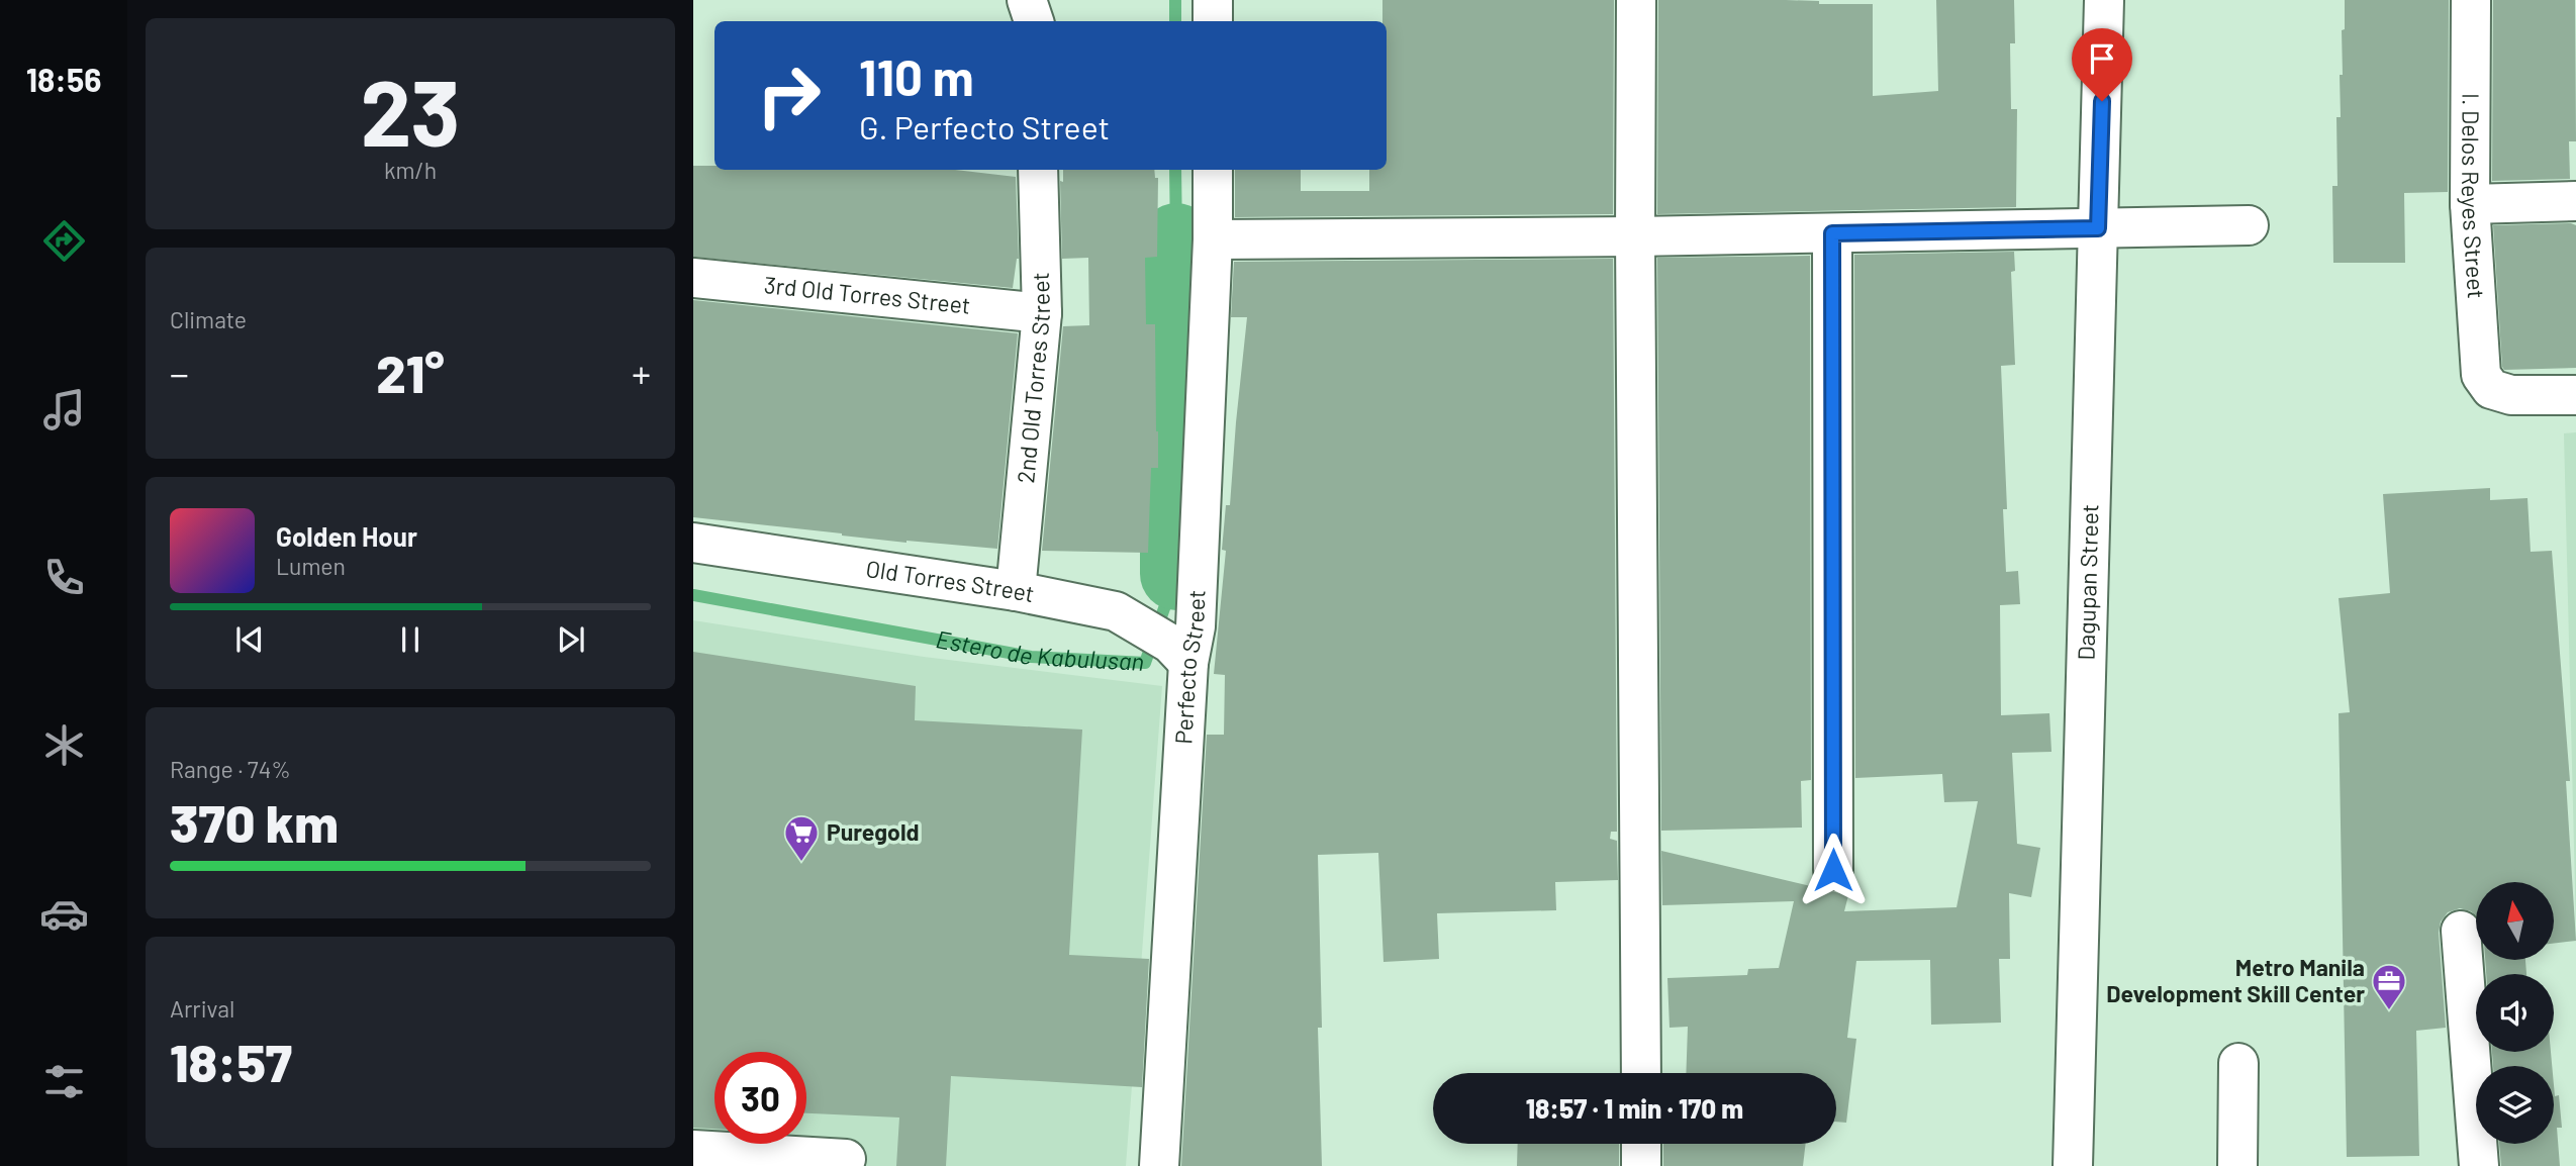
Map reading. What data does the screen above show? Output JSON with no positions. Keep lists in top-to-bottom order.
{
  "streets": {
    "street": [
      "I. Delos Reyes Street",
      "3rd Old Torres Street",
      "2nd Old Torres Street",
      "Old Torres Street",
      "Dagupan Street",
      "Perfecto Street"
    ]
  },
  "crossings": [
    ["3rd Old Torres Street", "2nd Old Torres Street"],
    ["2nd Old Torres Street", "Old Torres Street"],
    ["Old Torres Street", "Perfecto Street"]
  ],
  "water": ["Estero de Kabulusan"],
  "places": {
    "supermarket": ["Puregold"],
    "office": ["Metro Manila Development Skill Center"]
  },
  "north": "top",
  "page": {
    "tabs": "18:56",
    "tile": [
      ["23", "km/h"],
      "Climate",
      ["Range · 74%", "370 km"],
      ["Arrival", "18:57"]
    ],
    "turn": ["110 m", "G. Perfecto Street"],
    "heat": ["−", "21°", "+"],
    "song": ["Golden Hour", "Lumen"],
    "limit": "30",
    "trip": "18:57 · 1 min · 170 m"
  }
}
